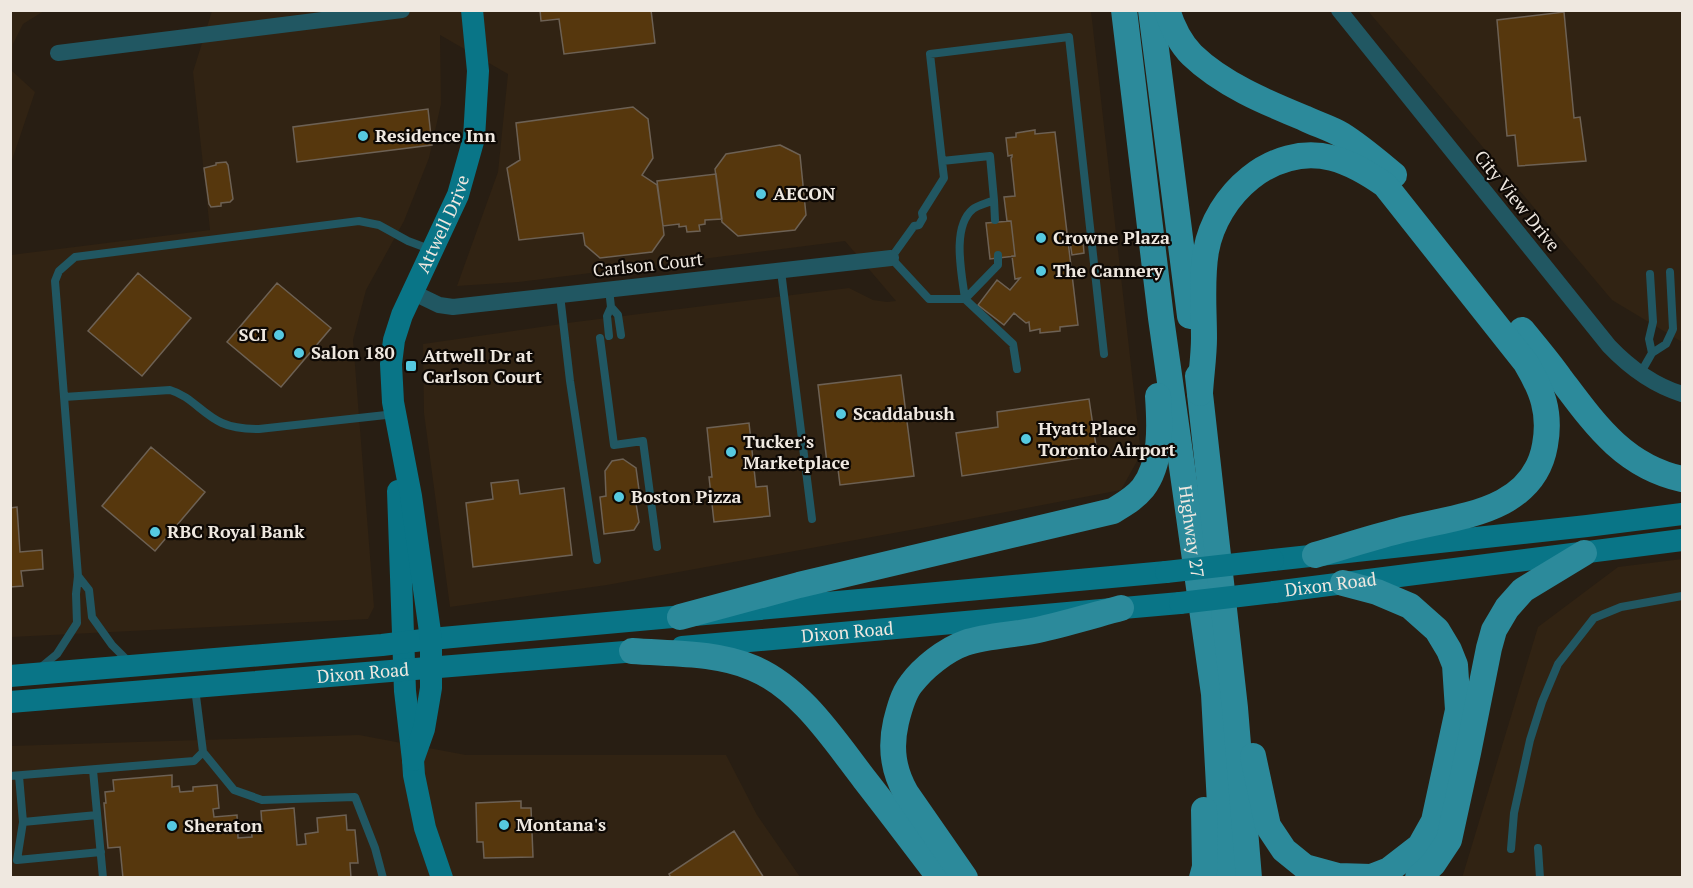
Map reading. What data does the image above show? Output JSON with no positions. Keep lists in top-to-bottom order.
{
  "streets": {
    "main road": ["Attwell Drive", "Highway 27", "Dixon Road"],
    "street": ["City View Drive", "Carlson Court"]
  },
  "crossings": [
    ["Attwell Drive", "Carlson Court"],
    ["Attwell Drive", "Dixon Road"]
  ],
  "places": {
    "other": [
      "Residence Inn",
      "AECON",
      "Crowne Plaza",
      "The Cannery",
      "SCI",
      "Salon 180",
      "Scaddabush",
      "Hyatt Place Toronto Airport",
      "Tucker's Marketplace",
      "Boston Pizza",
      "RBC Royal Bank",
      "Montana's",
      "Sheraton"
    ],
    "transit": ["Attwell Dr at Carlson Court"]
  }
}
